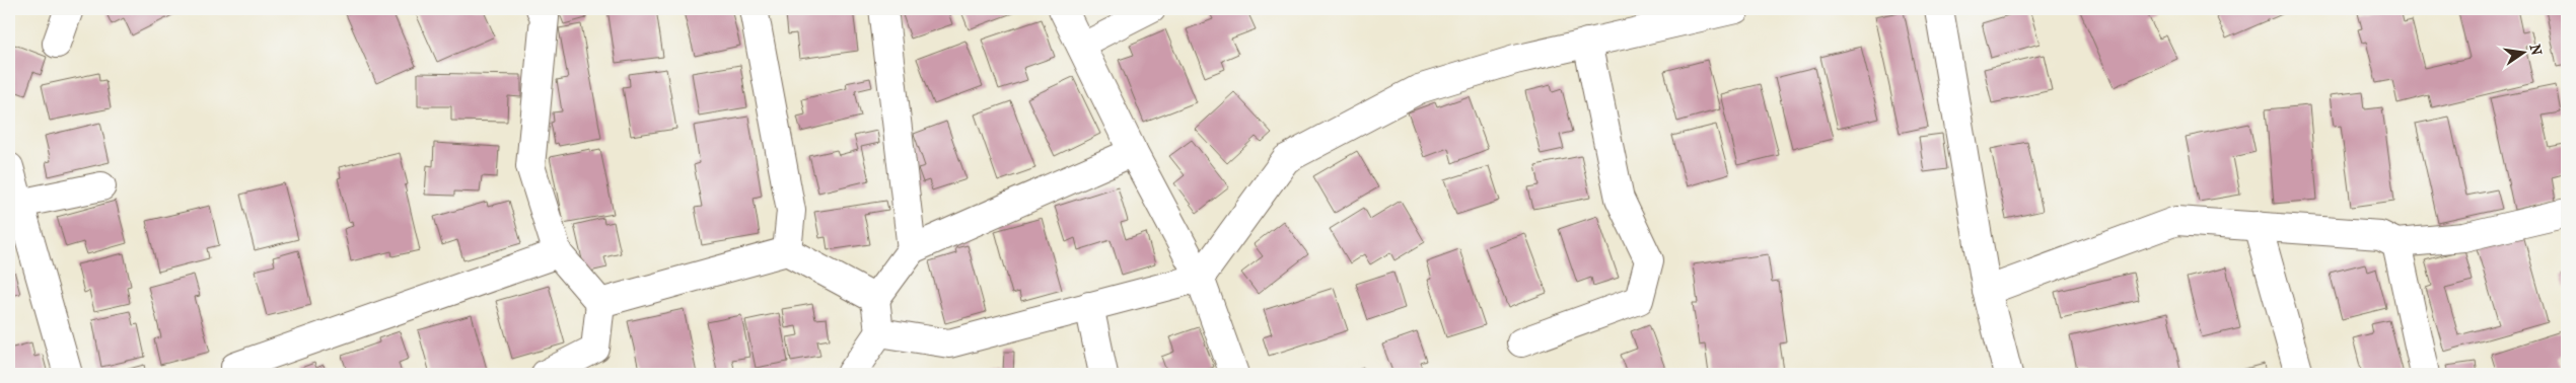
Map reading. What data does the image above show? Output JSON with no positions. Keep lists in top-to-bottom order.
{
  "north": "right"
}
